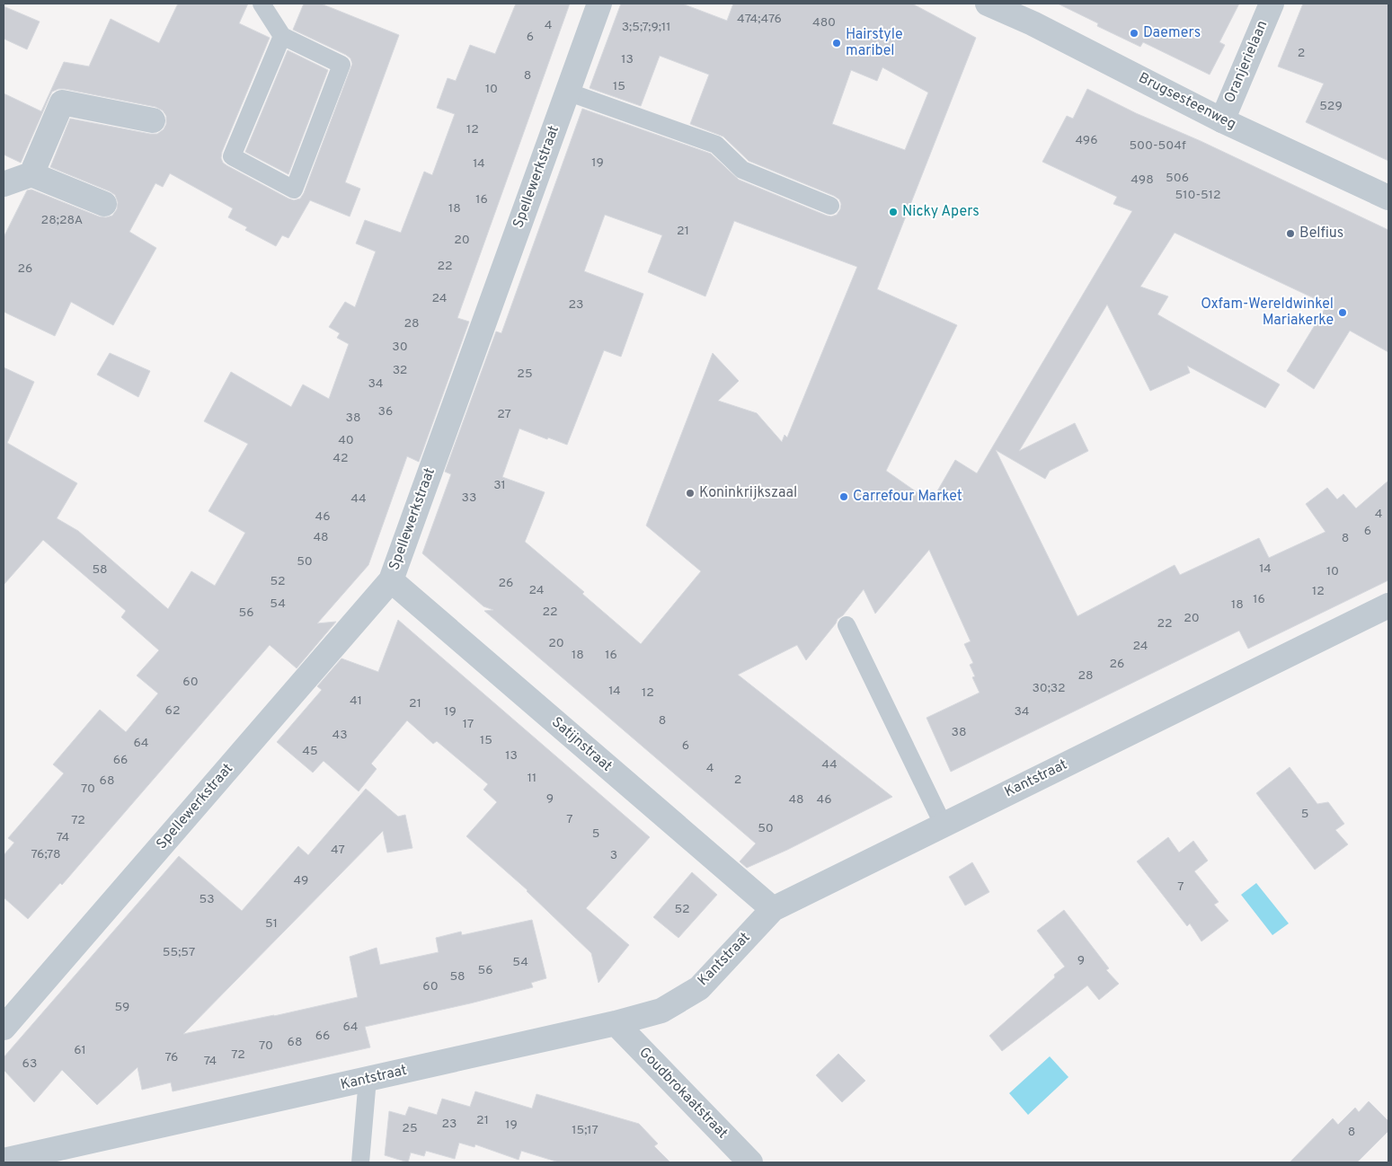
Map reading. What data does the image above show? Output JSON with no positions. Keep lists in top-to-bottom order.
{
  "streets": {
    "street": [
      "Oranjerielaan",
      "Brugsesteenweg",
      "Spellewerkstraat",
      "Satijnstraat",
      "Kantstraat",
      "Goudbrokaatstraat"
    ]
  },
  "crossings": [
    ["Oranjerielaan", "Brugsesteenweg"],
    ["Spellewerkstraat", "Satijnstraat"],
    ["Satijnstraat", "Kantstraat"],
    ["Kantstraat", "Goudbrokaatstraat"]
  ],
  "places": [
    "Daemers",
    "Hairstyle maribel",
    "Nicky Apers",
    "Belfius",
    "Oxfam-Wereldwinkel Mariakerke",
    "Koninkrijkszaal",
    "Carrefour Market"
  ],
  "house_numbers": [
    "474;476",
    "480",
    "4",
    "3;5;7;9;11",
    "6",
    "2",
    "13",
    "8",
    "15",
    "10",
    "529",
    "12",
    "496",
    "500-504f",
    "19",
    "14",
    "506",
    "498",
    "510-512",
    "16",
    "18",
    "28;28A",
    "21",
    "20",
    "22",
    "26",
    "24",
    "23",
    "28",
    "30",
    "32",
    "25",
    "34",
    "36",
    "27",
    "38",
    "40",
    "42",
    "31",
    "33",
    "44",
    "4",
    "46",
    "6",
    "48",
    "8",
    "50",
    "14",
    "58",
    "10",
    "52",
    "26",
    "24",
    "12",
    "16",
    "54",
    "18",
    "22",
    "56",
    "20",
    "22",
    "20",
    "24",
    "18",
    "16",
    "26",
    "28",
    "60",
    "30;32",
    "14",
    "12",
    "41",
    "21",
    "62",
    "19",
    "34",
    "8",
    "17",
    "38",
    "43",
    "15",
    "64",
    "6",
    "45",
    "13",
    "66",
    "44",
    "4",
    "11",
    "2",
    "68",
    "70",
    "9",
    "48",
    "46",
    "5",
    "7",
    "72",
    "50",
    "5",
    "74",
    "47",
    "76;78",
    "3",
    "49",
    "7",
    "53",
    "52",
    "51",
    "55;57",
    "9",
    "54",
    "56",
    "58",
    "60",
    "59",
    "64",
    "66",
    "68",
    "70",
    "61",
    "72",
    "76",
    "74",
    "63",
    "21",
    "23",
    "19",
    "25",
    "15;17",
    "8"
  ]
}
